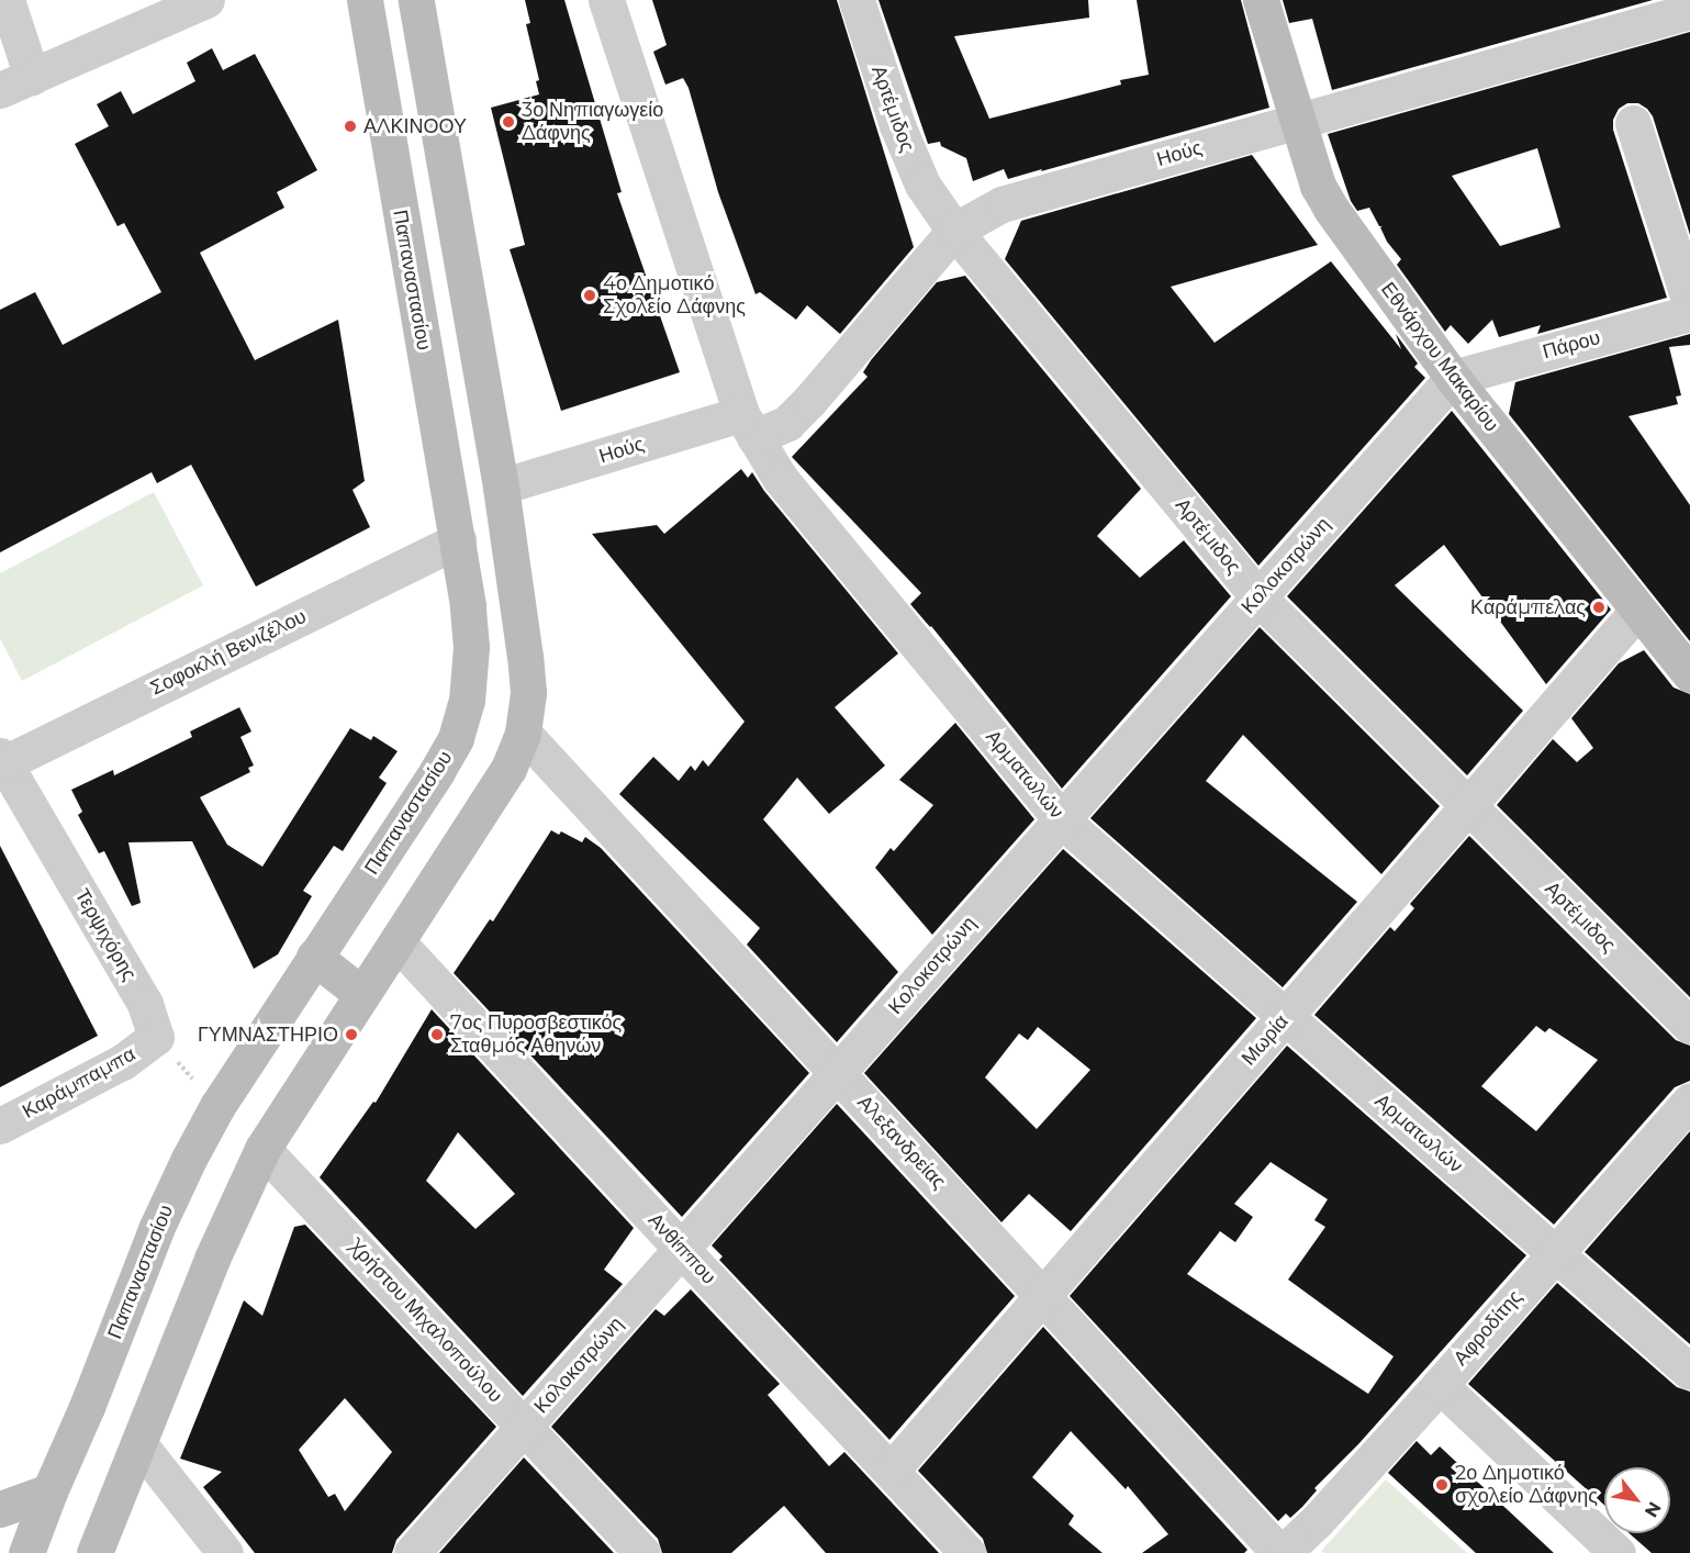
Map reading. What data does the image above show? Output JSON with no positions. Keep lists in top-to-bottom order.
{
  "streets": {
    "street": [
      "Αρτέμιδος",
      "Ηούς",
      "Παπαναστασίου",
      "Πάρου",
      "Εθνάρχου Μακαρίου",
      "Κολοκοτρώνη",
      "Σοφοκλή Βενιζέλου",
      "Αρματωλών",
      "Τερψιχόρης",
      "Μωρία",
      "Καράμπαμπα",
      "Αλεξανδρείας",
      "Ανθίππου",
      "Χρήστου Μιχαλοπούλου",
      "Αφροδίτης"
    ]
  },
  "crossings": [
    ["Αρτέμιδος", "Ηούς"],
    ["Αρτέμιδος", "Κολοκοτρώνη"],
    ["Αρτέμιδος", "Μωρία"],
    ["Ηούς", "Εθνάρχου Μακαρίου"],
    ["Ηούς", "Αρματωλών"],
    ["Παπαναστασίου", "Σοφοκλή Βενιζέλου"],
    ["Πάρου", "Εθνάρχου Μακαρίου"],
    ["Πάρου", "Κολοκοτρώνη"],
    ["Εθνάρχου Μακαρίου", "Κολοκοτρώνη"],
    ["Εθνάρχου Μακαρίου", "Μωρία"],
    ["Κολοκοτρώνη", "Αρματωλών"],
    ["Κολοκοτρώνη", "Αλεξανδρείας"],
    ["Κολοκοτρώνη", "Ανθίππου"],
    ["Κολοκοτρώνη", "Χρήστου Μιχαλοπούλου"],
    ["Σοφοκλή Βενιζέλου", "Τερψιχόρης"],
    ["Αρματωλών", "Μωρία"],
    ["Αρματωλών", "Αφροδίτης"],
    ["Τερψιχόρης", "Καράμπαμπα"],
    ["Μωρία", "Αλεξανδρείας"],
    ["Μωρία", "Ανθίππου"],
    ["Αλεξανδρείας", "Αφροδίτης"]
  ],
  "places": [
    "3ο Νηπιαγωγείο Δάφνης",
    "ΑΛΚΙΝΟΟΥ",
    "4ο Δημοτικό Σχολείο Δάφνης",
    "Καράμπελας",
    "ΓΥΜΝΑΣΤΗΡΙΟ",
    "7ος Πυροσβεστικός Σταθμός Αθηνών",
    "2ο Δημοτικό σχολείο Δάφνης"
  ],
  "north": "bottom right"
}
